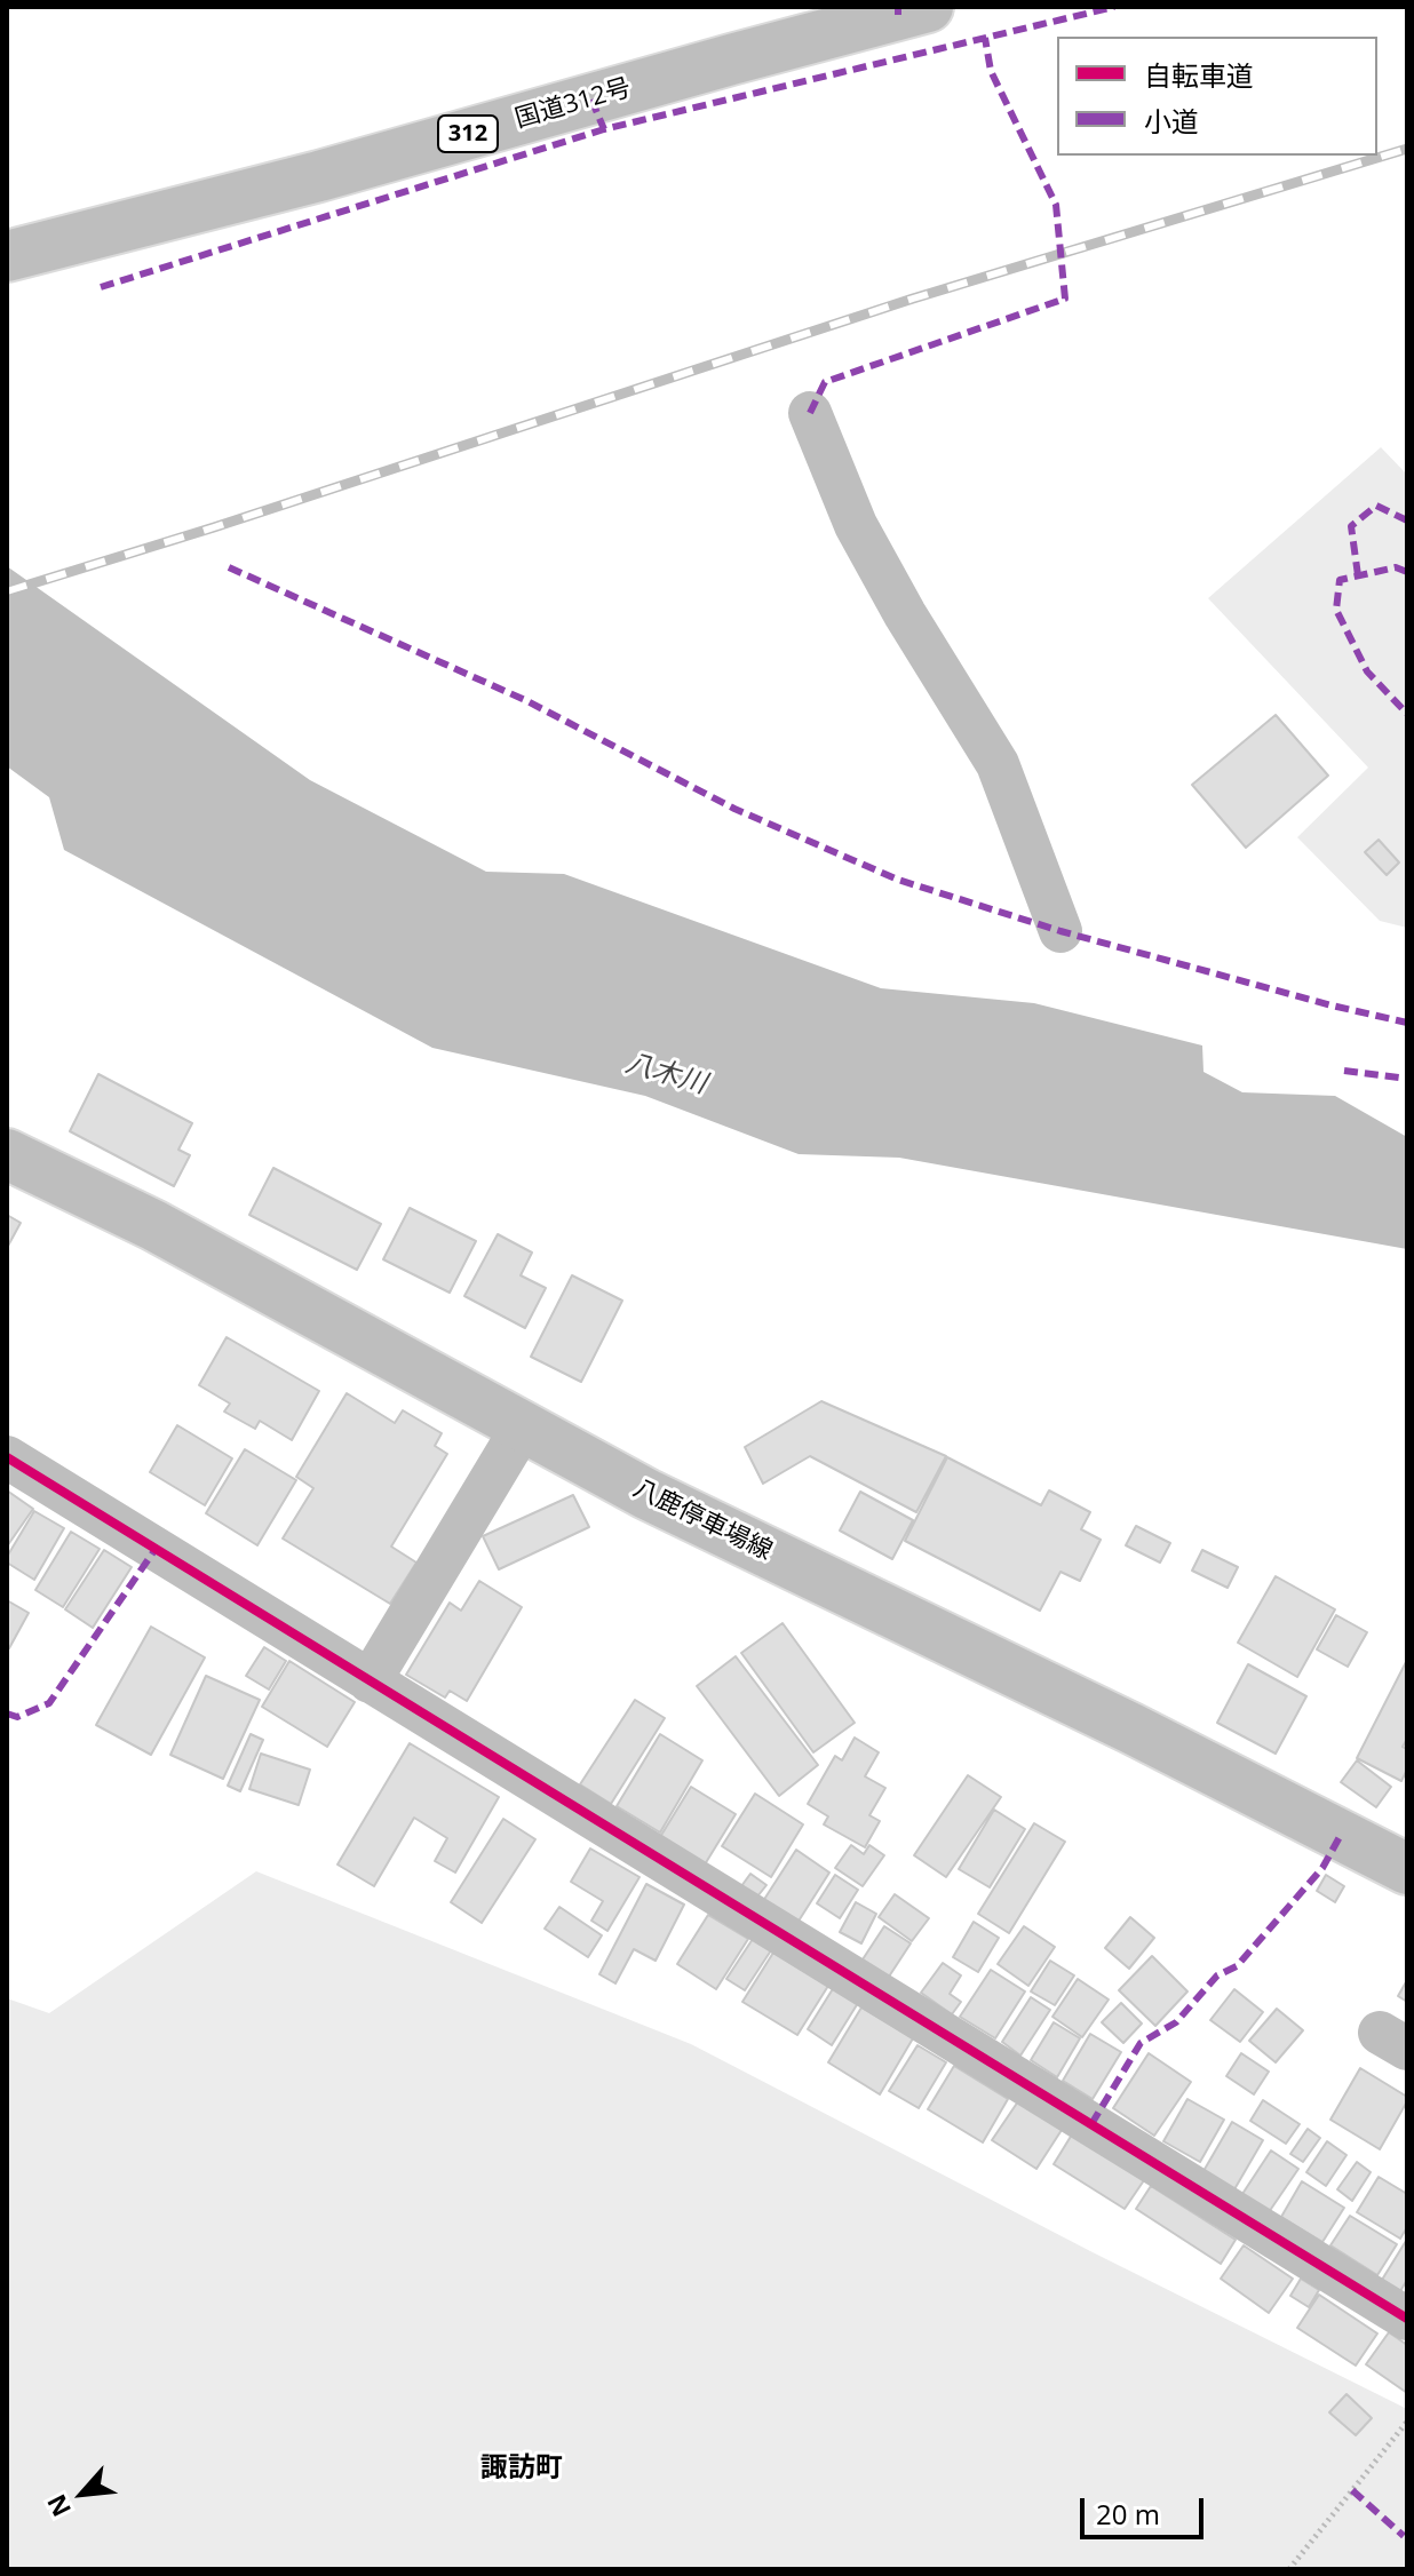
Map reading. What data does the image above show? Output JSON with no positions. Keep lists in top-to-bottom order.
{
  "streets": {
    "main road": ["国道312号", "312", "八鹿停車場線"]
  },
  "districts": ["諏訪町"],
  "water": ["八木川"],
  "legend": ["自転車道", "小道"],
  "scale_bar": "20 m",
  "north": "bottom left"
}
